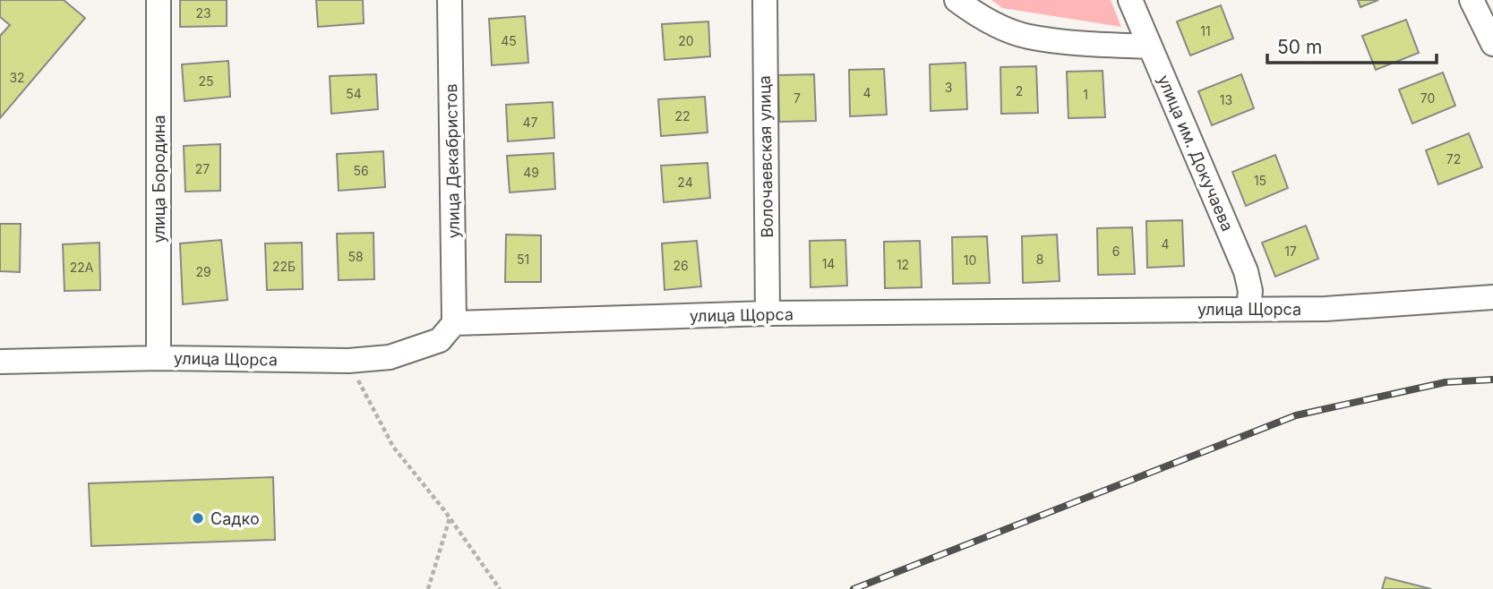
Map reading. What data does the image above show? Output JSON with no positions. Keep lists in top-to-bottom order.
{
  "streets": {
    "street": [
      "улица им. Докучаева",
      "Волочаевская улица",
      "улица Декабристов",
      "улица Бородина",
      "улица Щорса"
    ]
  },
  "crossings": [
    ["улица им. Докучаева", "улица Щорса"],
    ["Волочаевская улица", "улица Щорса"],
    ["улица Декабристов", "улица Щорса"],
    ["улица Бородина", "улица Щорса"]
  ],
  "places": ["Садко"],
  "house_numbers": [
    "23",
    "11",
    "45",
    "20",
    "32",
    "25",
    "3",
    "2",
    "4",
    "54",
    "1",
    "7",
    "70",
    "13",
    "22",
    "47",
    "72",
    "27",
    "56",
    "49",
    "15",
    "24",
    "4",
    "6",
    "17",
    "58",
    "51",
    "8",
    "10",
    "14",
    "12",
    "26",
    "22Б",
    "22А",
    "29"
  ],
  "scale_bar": "50 m"
}
